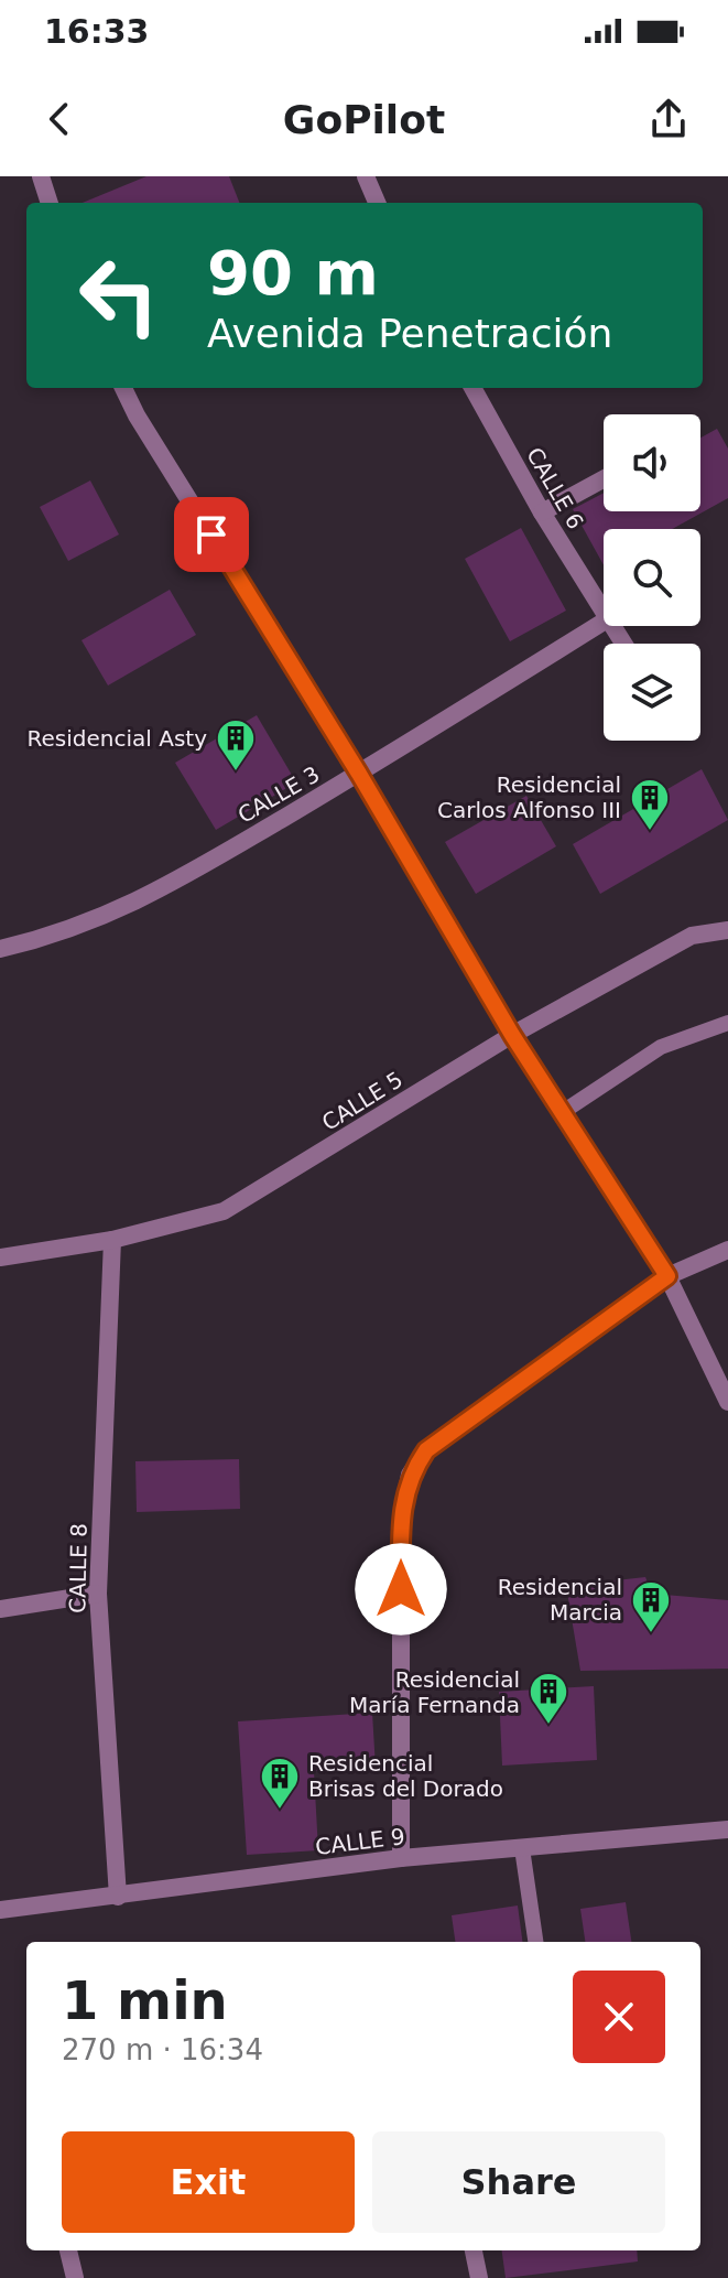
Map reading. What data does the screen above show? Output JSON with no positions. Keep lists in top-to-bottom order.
{
  "streets": {
    "street": [
      "CALLE 6",
      "CALLE 3",
      "CALLE 5",
      "CALLE 8",
      "CALLE 9"
    ]
  },
  "crossings": [
    ["CALLE 5", "CALLE 8"],
    ["CALLE 8", "CALLE 9"]
  ],
  "places": {
    "building": [
      "Residencial Asty",
      "Residencial Carlos Alfonso III",
      "Residencial Marcia",
      "Residencial María Fernanda",
      "Residencial Brisas del Dorado"
    ]
  },
  "page": {
    "status": "16:33",
    "header": "GoPilot",
    "turn": ["90 m", "Avenida Penetración"],
    "heading": ["1 min", "270 m · 16:34"],
    "buttons": ["Exit", "Share"]
  }
}
